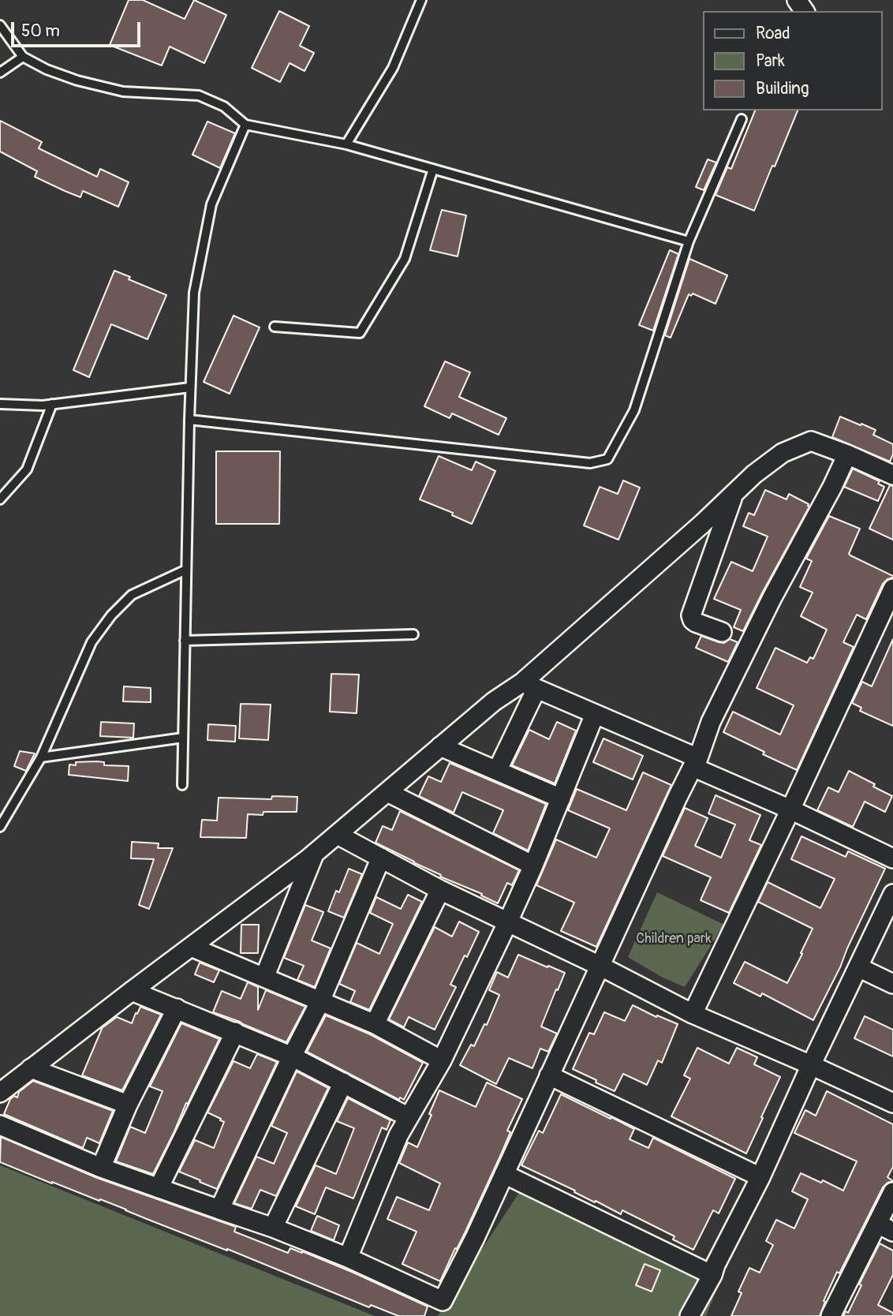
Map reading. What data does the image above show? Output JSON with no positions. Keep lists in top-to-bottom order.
{
  "parks": ["Children park"],
  "legend": ["Road", "Park", "Building"],
  "scale_bar": "50 m"
}
